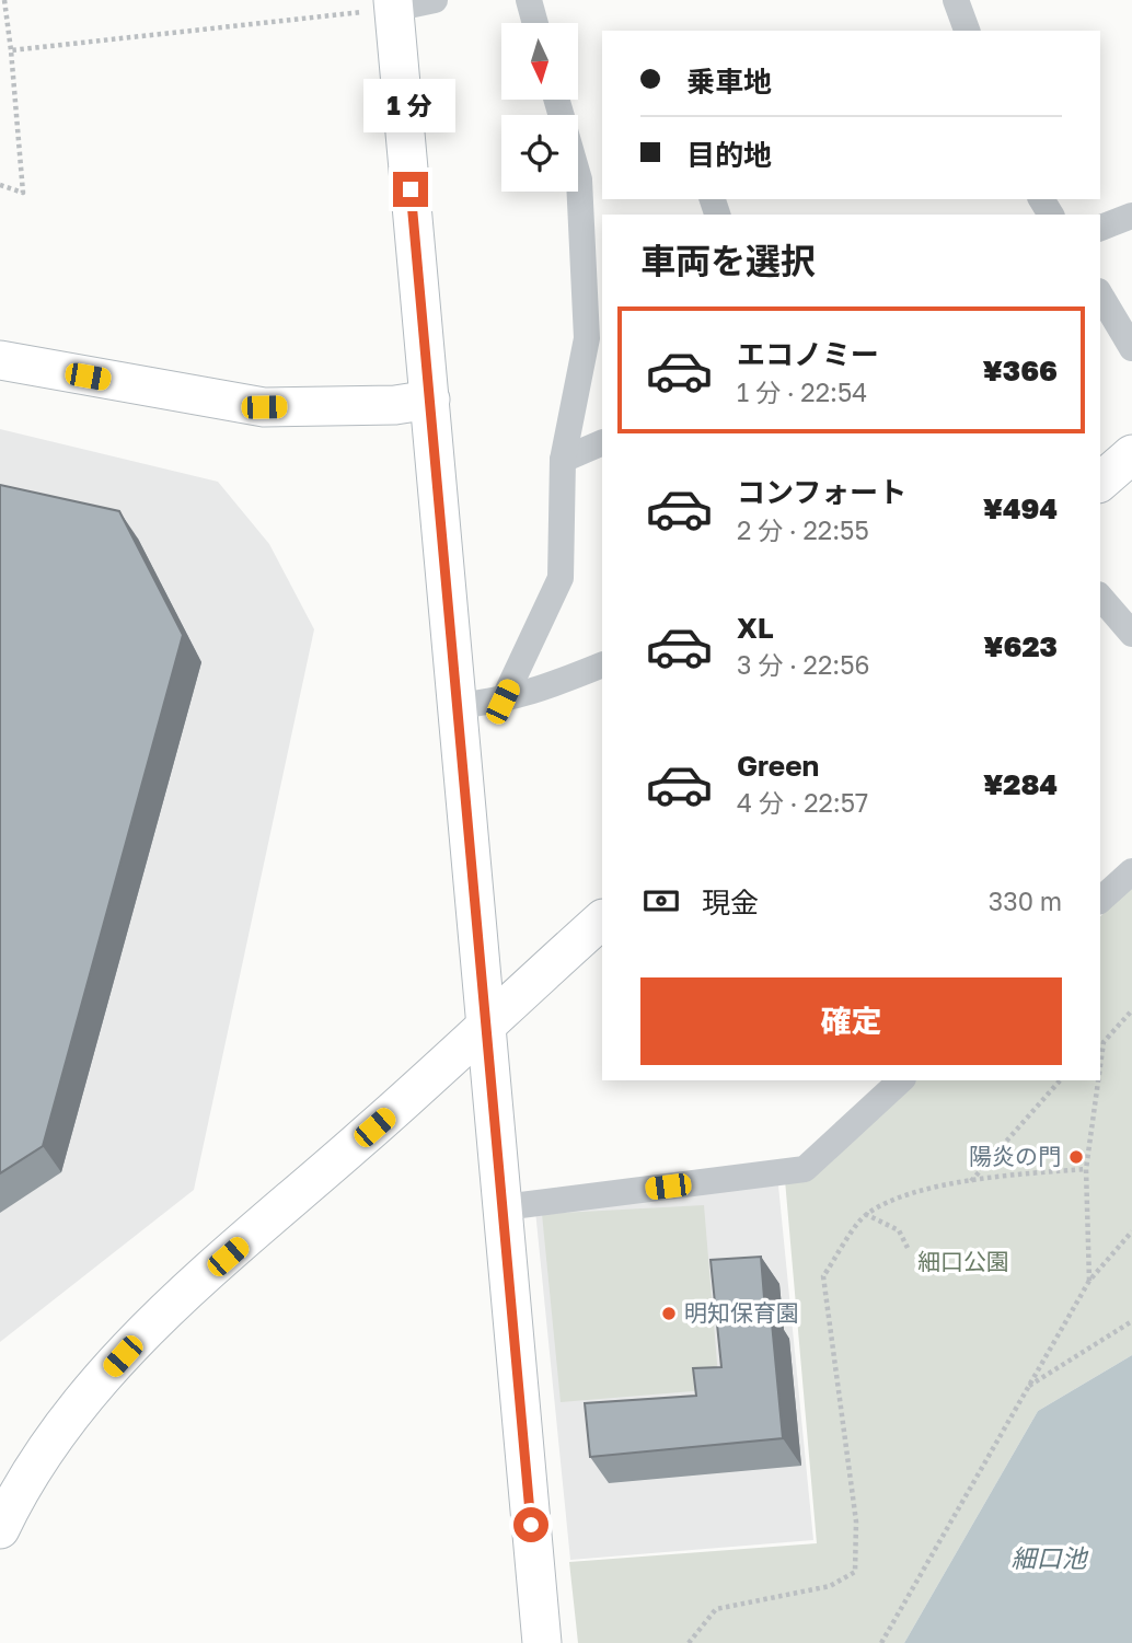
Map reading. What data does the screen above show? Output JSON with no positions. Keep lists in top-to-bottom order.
{
  "water": ["細口池"],
  "parks": ["細口公園"],
  "places": ["陽炎の門", "明知保育園"],
  "north": "bottom",
  "page": {
    "banner": ["乗車地", "目的地"],
    "bubble": "1 分",
    "heading": "車両を選択",
    "list": [
      {
        "name": "エコノミー",
        "note": "1 分 · 22:54",
        "value": "¥366"
      },
      {
        "name": "コンフォート",
        "note": "2 分 · 22:55",
        "value": "¥494"
      },
      {
        "name": "XL",
        "note": "3 分 · 22:56",
        "value": "¥623"
      },
      {
        "name": "Green",
        "note": "4 分 · 22:57",
        "value": "¥284"
      }
    ],
    "pay": ["現金", "330 m"],
    "buttons": "確定"
  }
}
